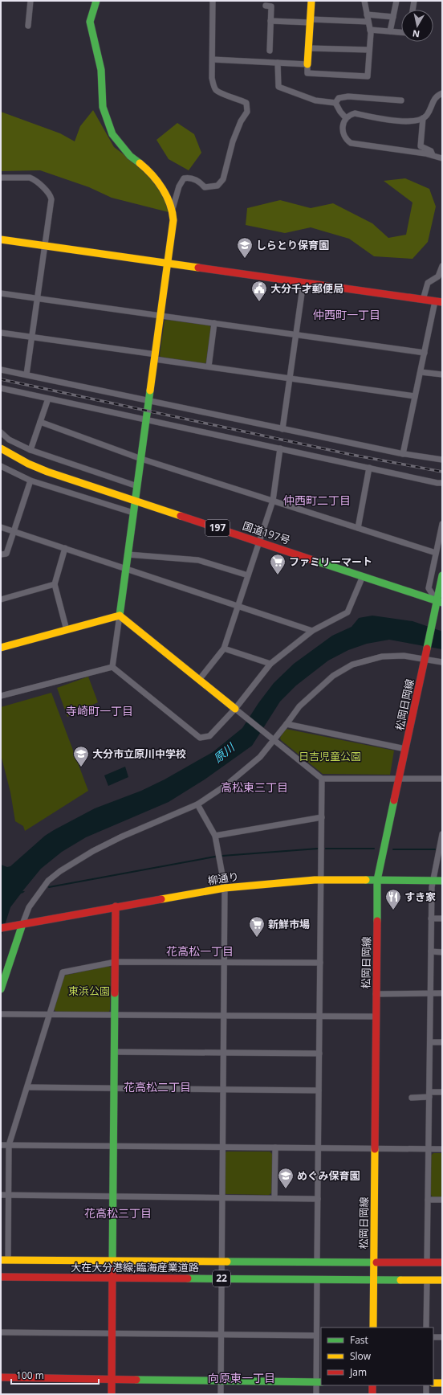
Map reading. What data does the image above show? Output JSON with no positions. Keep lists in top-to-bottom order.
{
  "streets": {
    "main road": [
      "197",
      "国道197号",
      "松岡日岡線",
      "柳通り",
      "大在大分港線;臨海産業道路",
      "22"
    ]
  },
  "crossings": [
    ["国道197号", "松岡日岡線"],
    ["松岡日岡線", "柳通り"],
    ["松岡日岡線", "大在大分港線;臨海産業道路"]
  ],
  "districts": [
    "仲西町一丁目",
    "仲西町二丁目",
    "寺崎町一丁目",
    "高松東三丁目",
    "花高松一丁目",
    "花高松二丁目",
    "花高松三丁目",
    "向原東一丁目"
  ],
  "water": ["原川"],
  "parks": ["日吉児童公園", "東浜公園"],
  "places": {
    "school or university": ["しらとり保育園", "大分市立原川中学校", "めぐみ保育園"],
    "public building": ["大分千才郵便局"],
    "supermarket": ["ファミリーマート", "新鮮市場"],
    "restaurant": ["すき家"]
  },
  "legend": ["Fast", "Slow", "Jam"],
  "scale_bar": "100 m",
  "north": "bottom"
}
